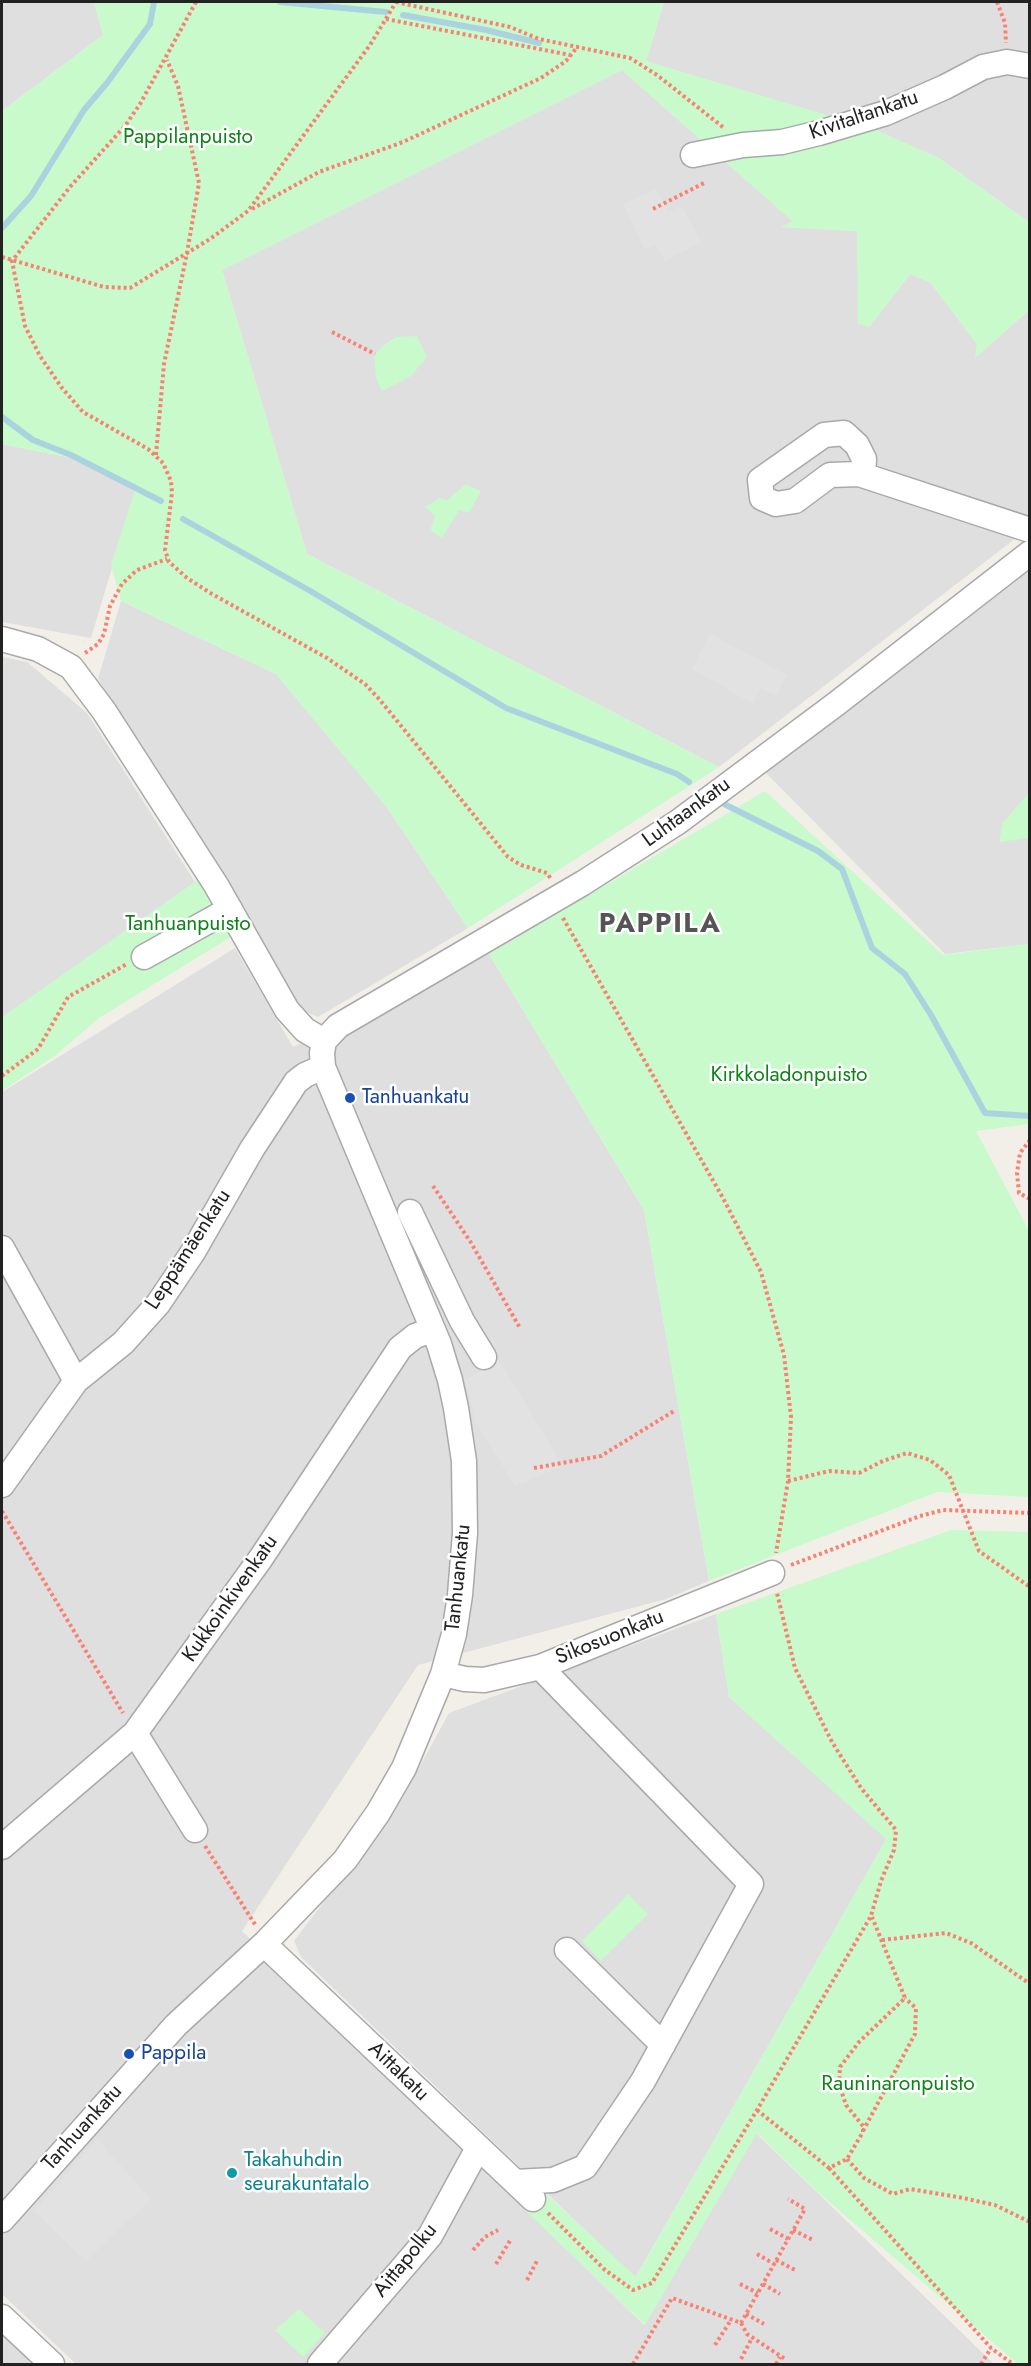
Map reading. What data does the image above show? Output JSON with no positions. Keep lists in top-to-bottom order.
{
  "streets": {
    "street": [
      "Kivitaltankatu",
      "Luhtaankatu",
      "Leppämäenkatu",
      "Tanhuankatu",
      "Kukkoinkivenkatu",
      "Sikosuonkatu",
      "Aittakatu",
      "Aittapolku"
    ]
  },
  "crossings": [
    ["Luhtaankatu", "Tanhuankatu"],
    ["Leppämäenkatu", "Tanhuankatu"],
    ["Tanhuankatu", "Kukkoinkivenkatu"],
    ["Tanhuankatu", "Sikosuonkatu"],
    ["Tanhuankatu", "Aittakatu"],
    ["Aittakatu", "Aittapolku"]
  ],
  "districts": ["PAPPILA"],
  "parks": [
    "Pappilanpuisto",
    "Tanhuanpuisto",
    "Kirkkoladonpuisto",
    "Rauninaronpuisto"
  ],
  "places": ["Tanhuankatu", "Pappila", "Takahuhdin seurakuntatalo"]
}
